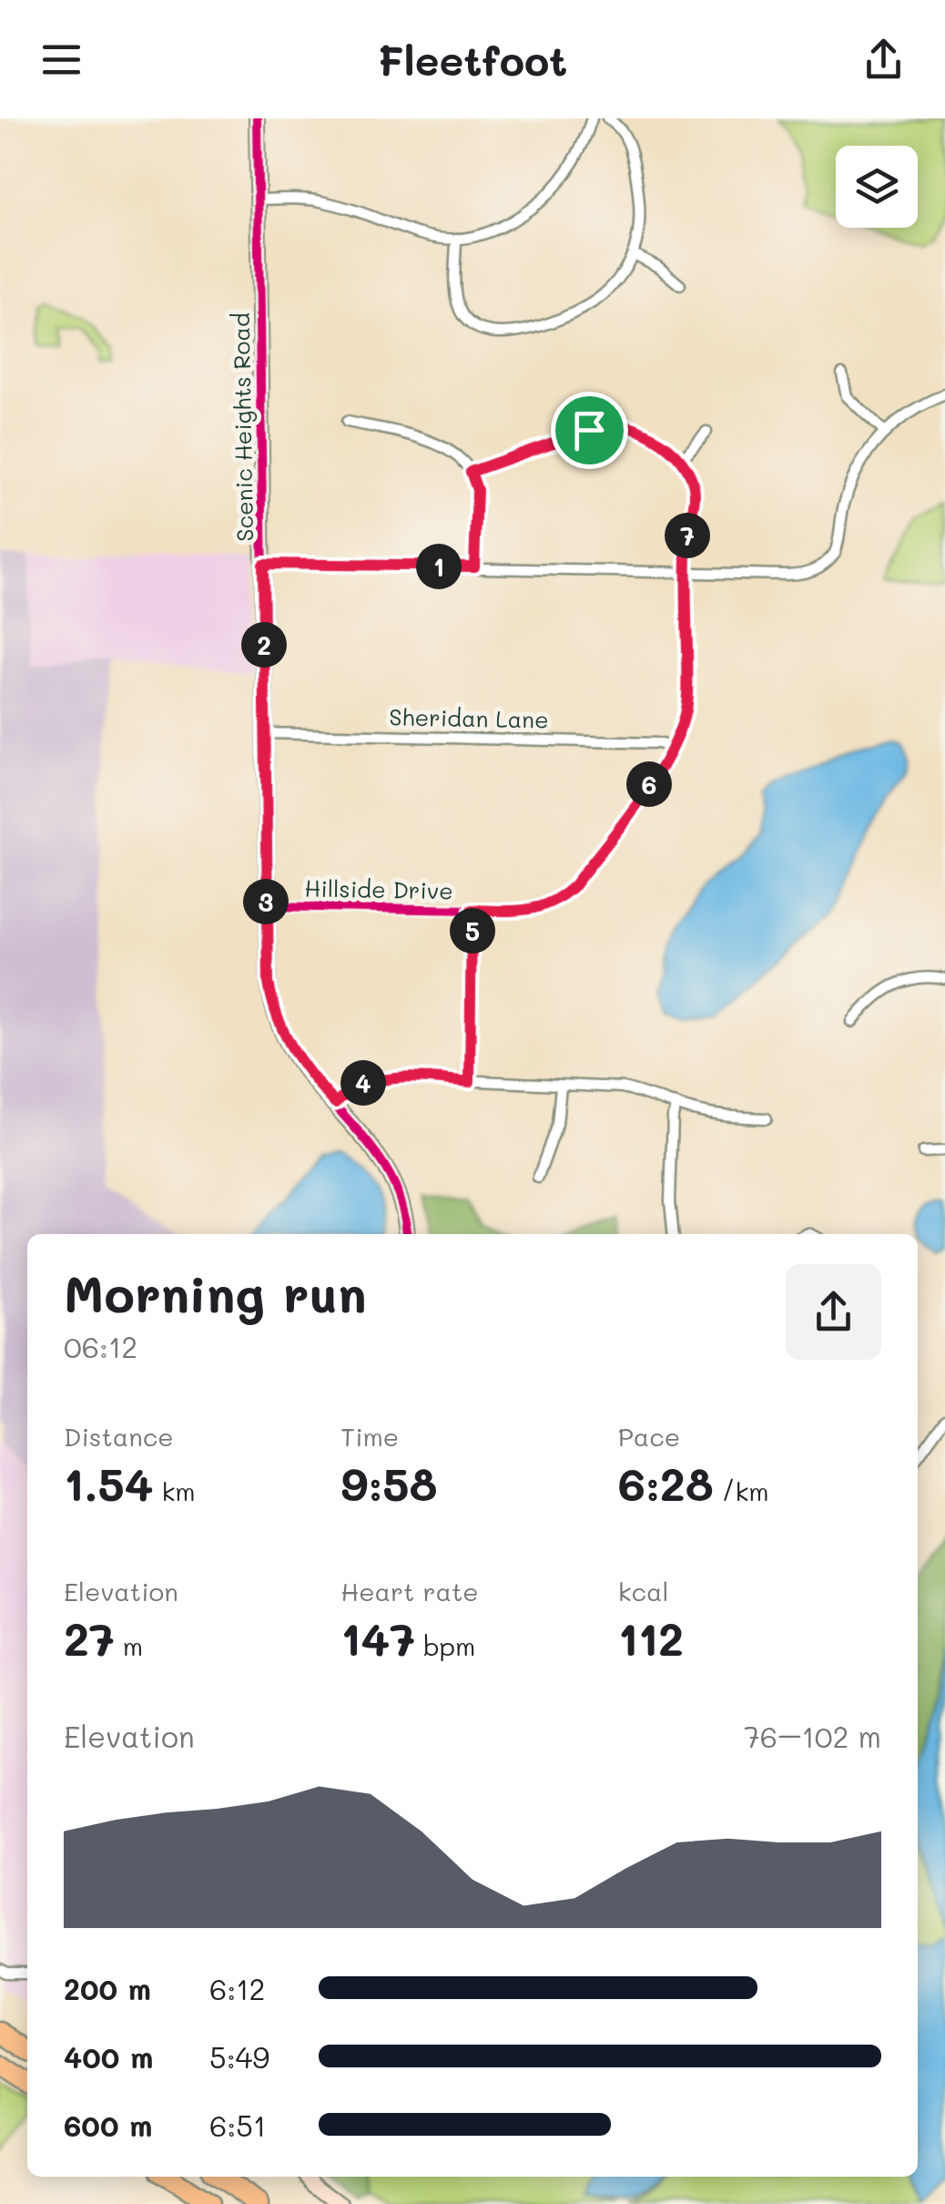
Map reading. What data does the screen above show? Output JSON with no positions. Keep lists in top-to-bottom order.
{
  "streets": {
    "street": ["Scenic Heights Road", "Sheridan Lane", "Hillside Drive"]
  },
  "crossings": [
    ["Scenic Heights Road", "Sheridan Lane"],
    ["Scenic Heights Road", "Hillside Drive"],
    ["Sheridan Lane", "Hillside Drive"]
  ],
  "page": {
    "header": "Fleetfoot",
    "pins": [
      "7",
      "1",
      "2",
      "6",
      "3",
      "5",
      "4"
    ],
    "heading": ["Morning run", "06:12"],
    "stats": [
      ["Distance", "1.54 km"],
      ["Time", "9:58"],
      ["Pace", "6:28 /km"],
      ["Elevation", "27 m"],
      ["Heart rate", "147 bpm"],
      ["kcal", "112"]
    ],
    "chart": ["Elevation", "76–102 m"],
    "list": [
      {
        "name": "200 m",
        "note": "6:12"
      },
      {
        "name": "400 m",
        "note": "5:49"
      },
      {
        "name": "600 m",
        "note": "6:51"
      }
    ]
  }
}
